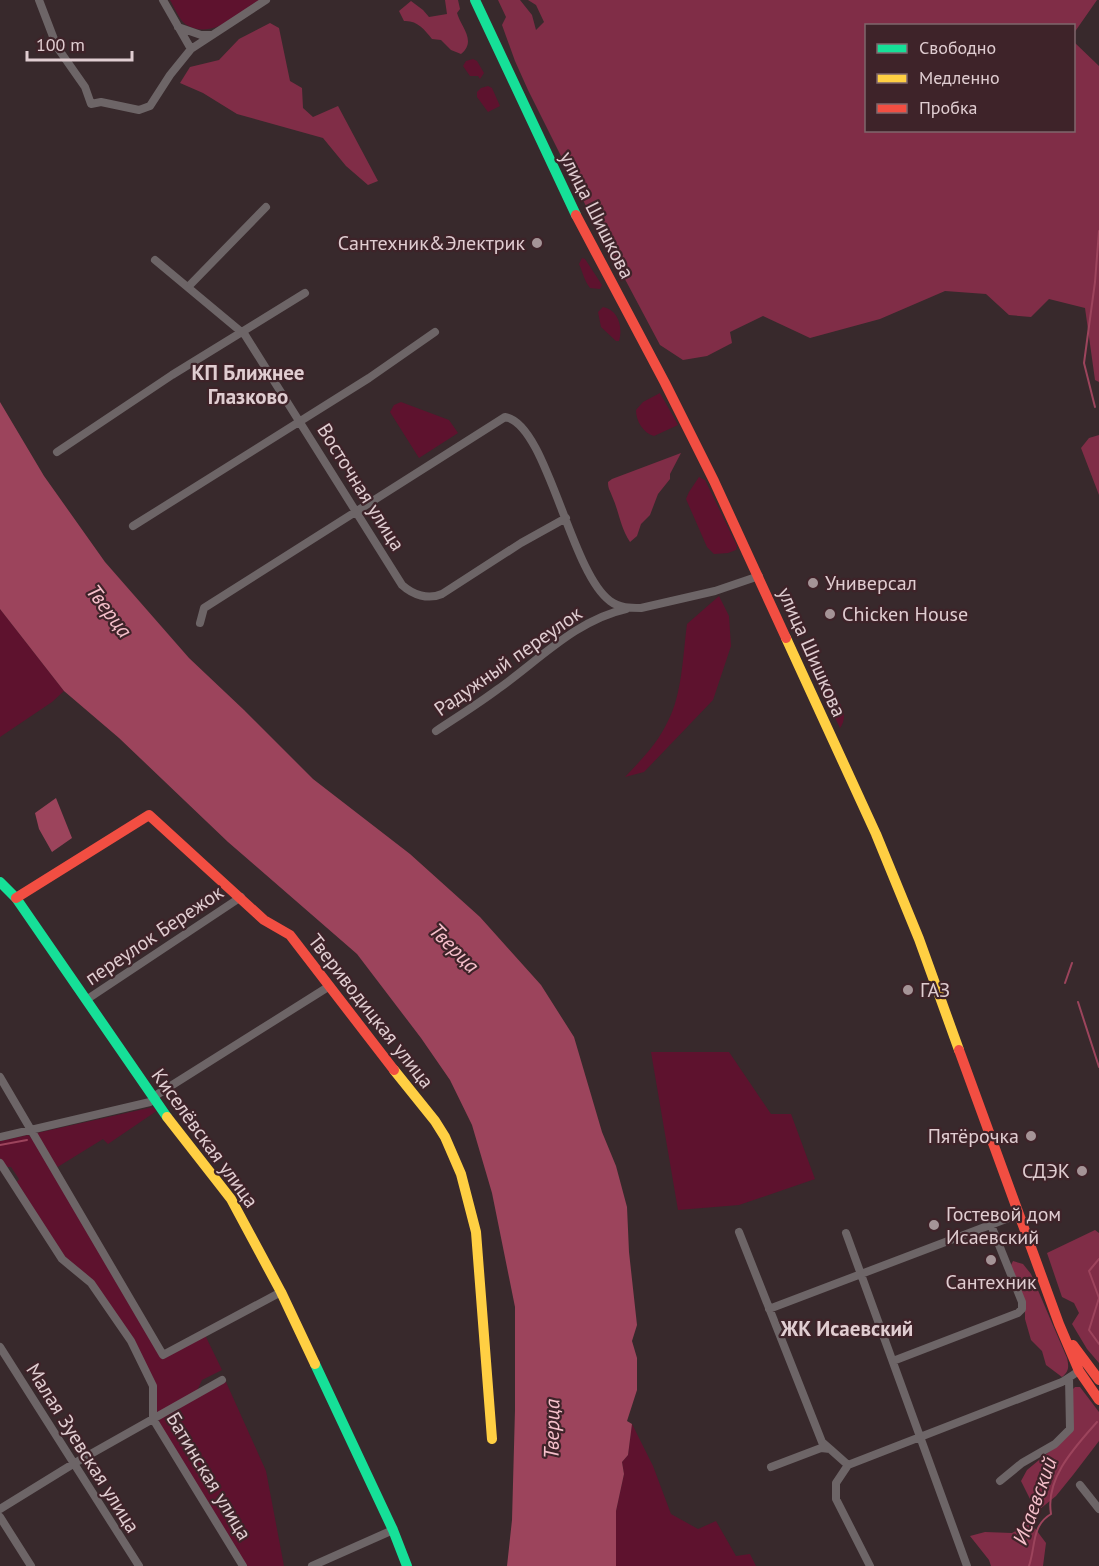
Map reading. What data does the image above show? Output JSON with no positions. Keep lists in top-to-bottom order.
{
  "streets": {
    "street": [
      "улица Шишкова",
      "Восточная улица",
      "Радужный переулок",
      "переулок Бережок",
      "Твериводицкая улица",
      "Киселёвская улица",
      "Малая Зуевская улица",
      "Батинская улица"
    ]
  },
  "crossings": [
    ["улица Шишкова", "Радужный переулок"],
    ["переулок Бережок", "Твериводицкая улица"],
    ["переулок Бережок", "Киселёвская улица"],
    ["Твериводицкая улица", "Киселёвская улица"]
  ],
  "districts": ["КП Ближнее Глазково", "ЖК Исаевский"],
  "water": ["Тверца", "Исаевский"],
  "places": [
    "Сантехник&Электрик",
    "Универсал",
    "Chicken House",
    "ГАЗ",
    "Пятёрочка",
    "СДЭК",
    "Гостевой дом Исаевский",
    "Сантехник"
  ],
  "legend": ["Свободно", "Медленно", "Пробка"],
  "scale_bar": "100 m"
}
